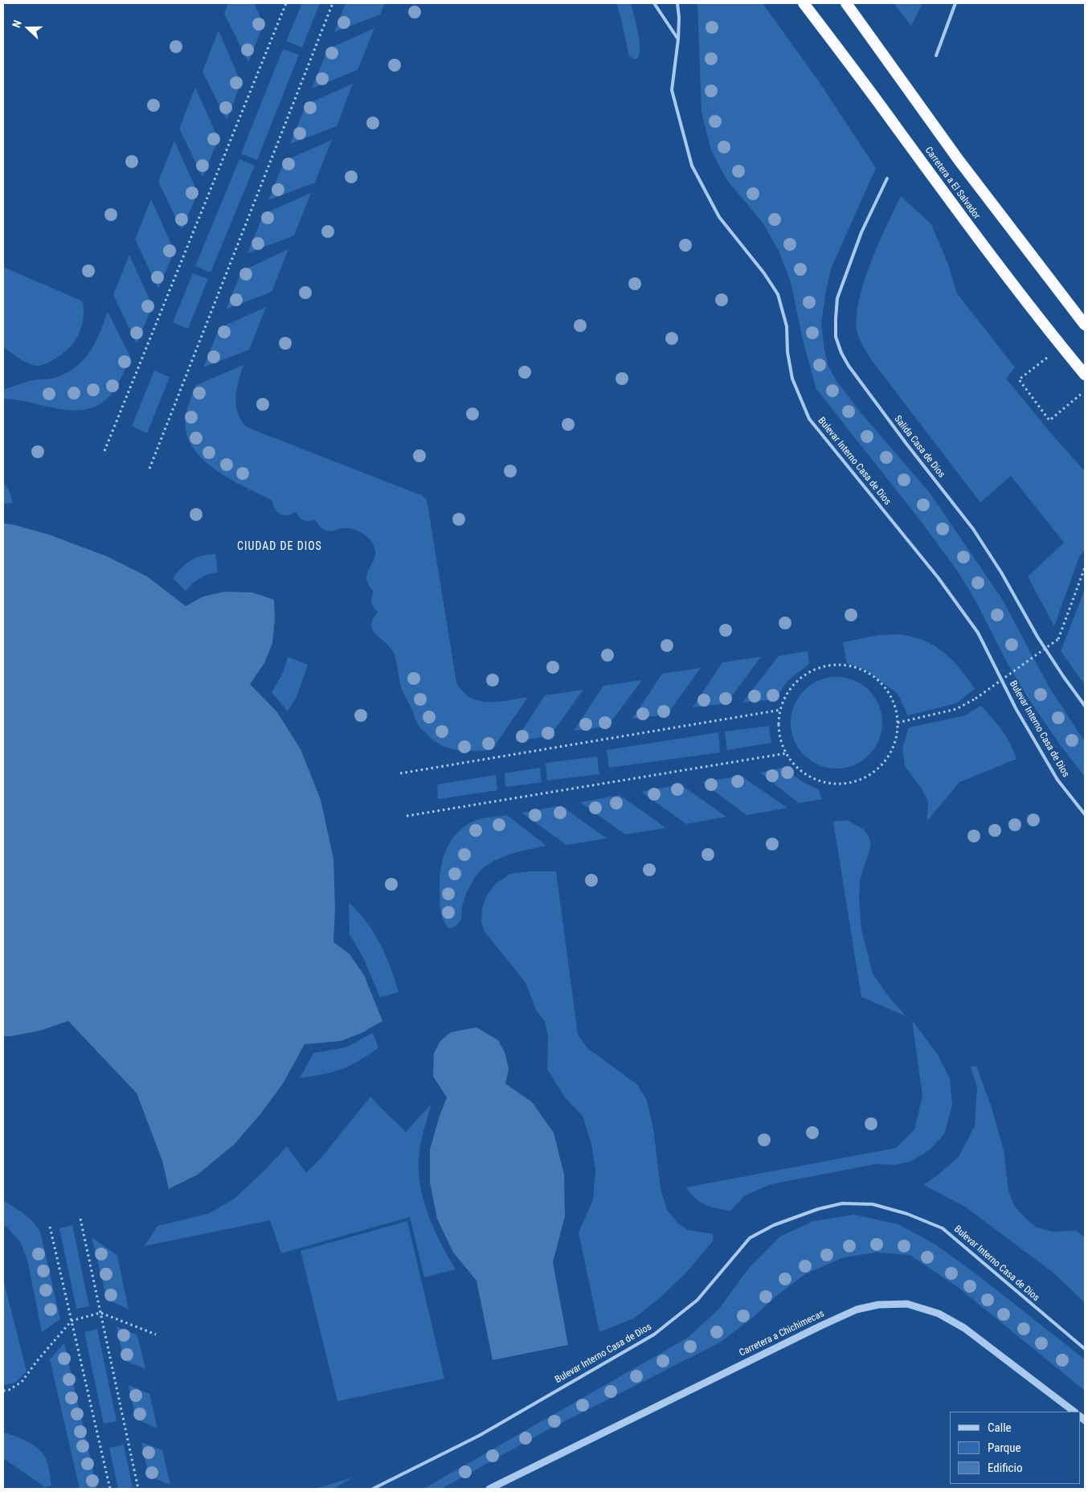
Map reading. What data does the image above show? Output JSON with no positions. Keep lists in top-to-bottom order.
{
  "streets": {
    "highway": ["Carretera a El Salvador"],
    "street": ["Carretera a Chichimecas"],
    "lane": ["Salida Casa de Dios", "Bulevar Interno Casa de Dios"]
  },
  "districts": ["CIUDAD DE DIOS"],
  "legend": ["Calle", "Parque", "Edificio"],
  "north": "left"
}
